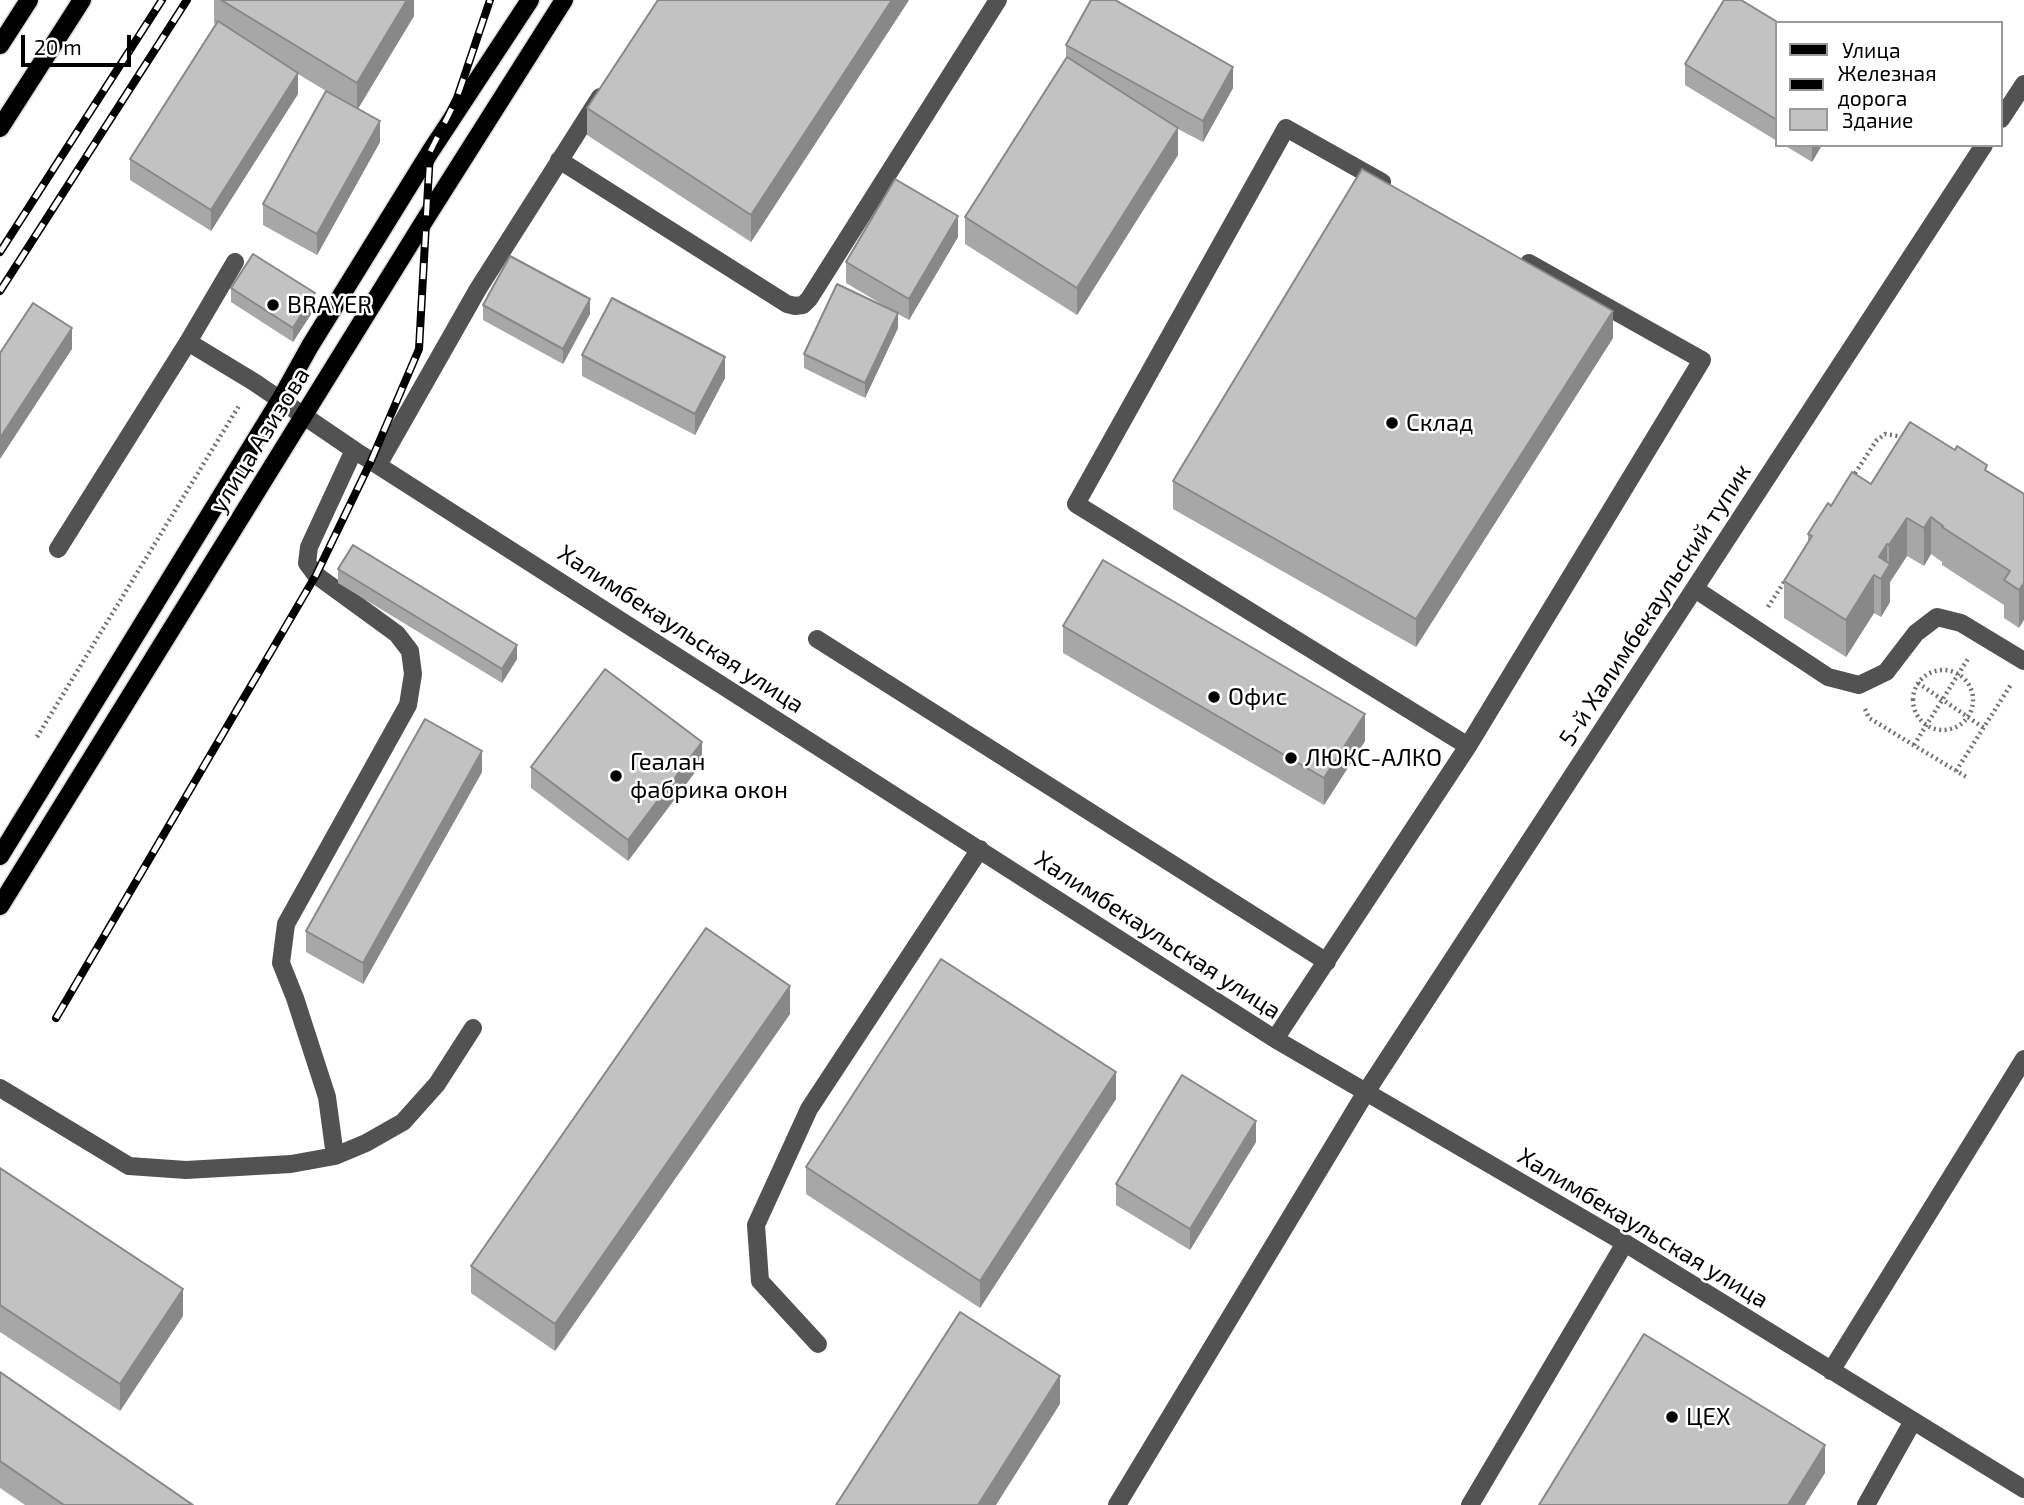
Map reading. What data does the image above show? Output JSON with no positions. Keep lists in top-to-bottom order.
{
  "streets": {
    "main road": ["улица Азизова"],
    "street": ["5-й Халимбекаульский тупик", "Халимбекаульская улица"]
  },
  "crossings": [
    ["улица Азизова", "Халимбекаульская улица"],
    ["5-й Халимбекаульский тупик", "Халимбекаульская улица"]
  ],
  "places": [
    "BRAYER",
    "Склад",
    "Офис",
    "ЛЮКС-АЛКО",
    "Геалан фабрика окон",
    "ЦЕХ"
  ],
  "legend": ["Улица", "Железная дорога", "Здание"],
  "scale_bar": "20 m"
}
